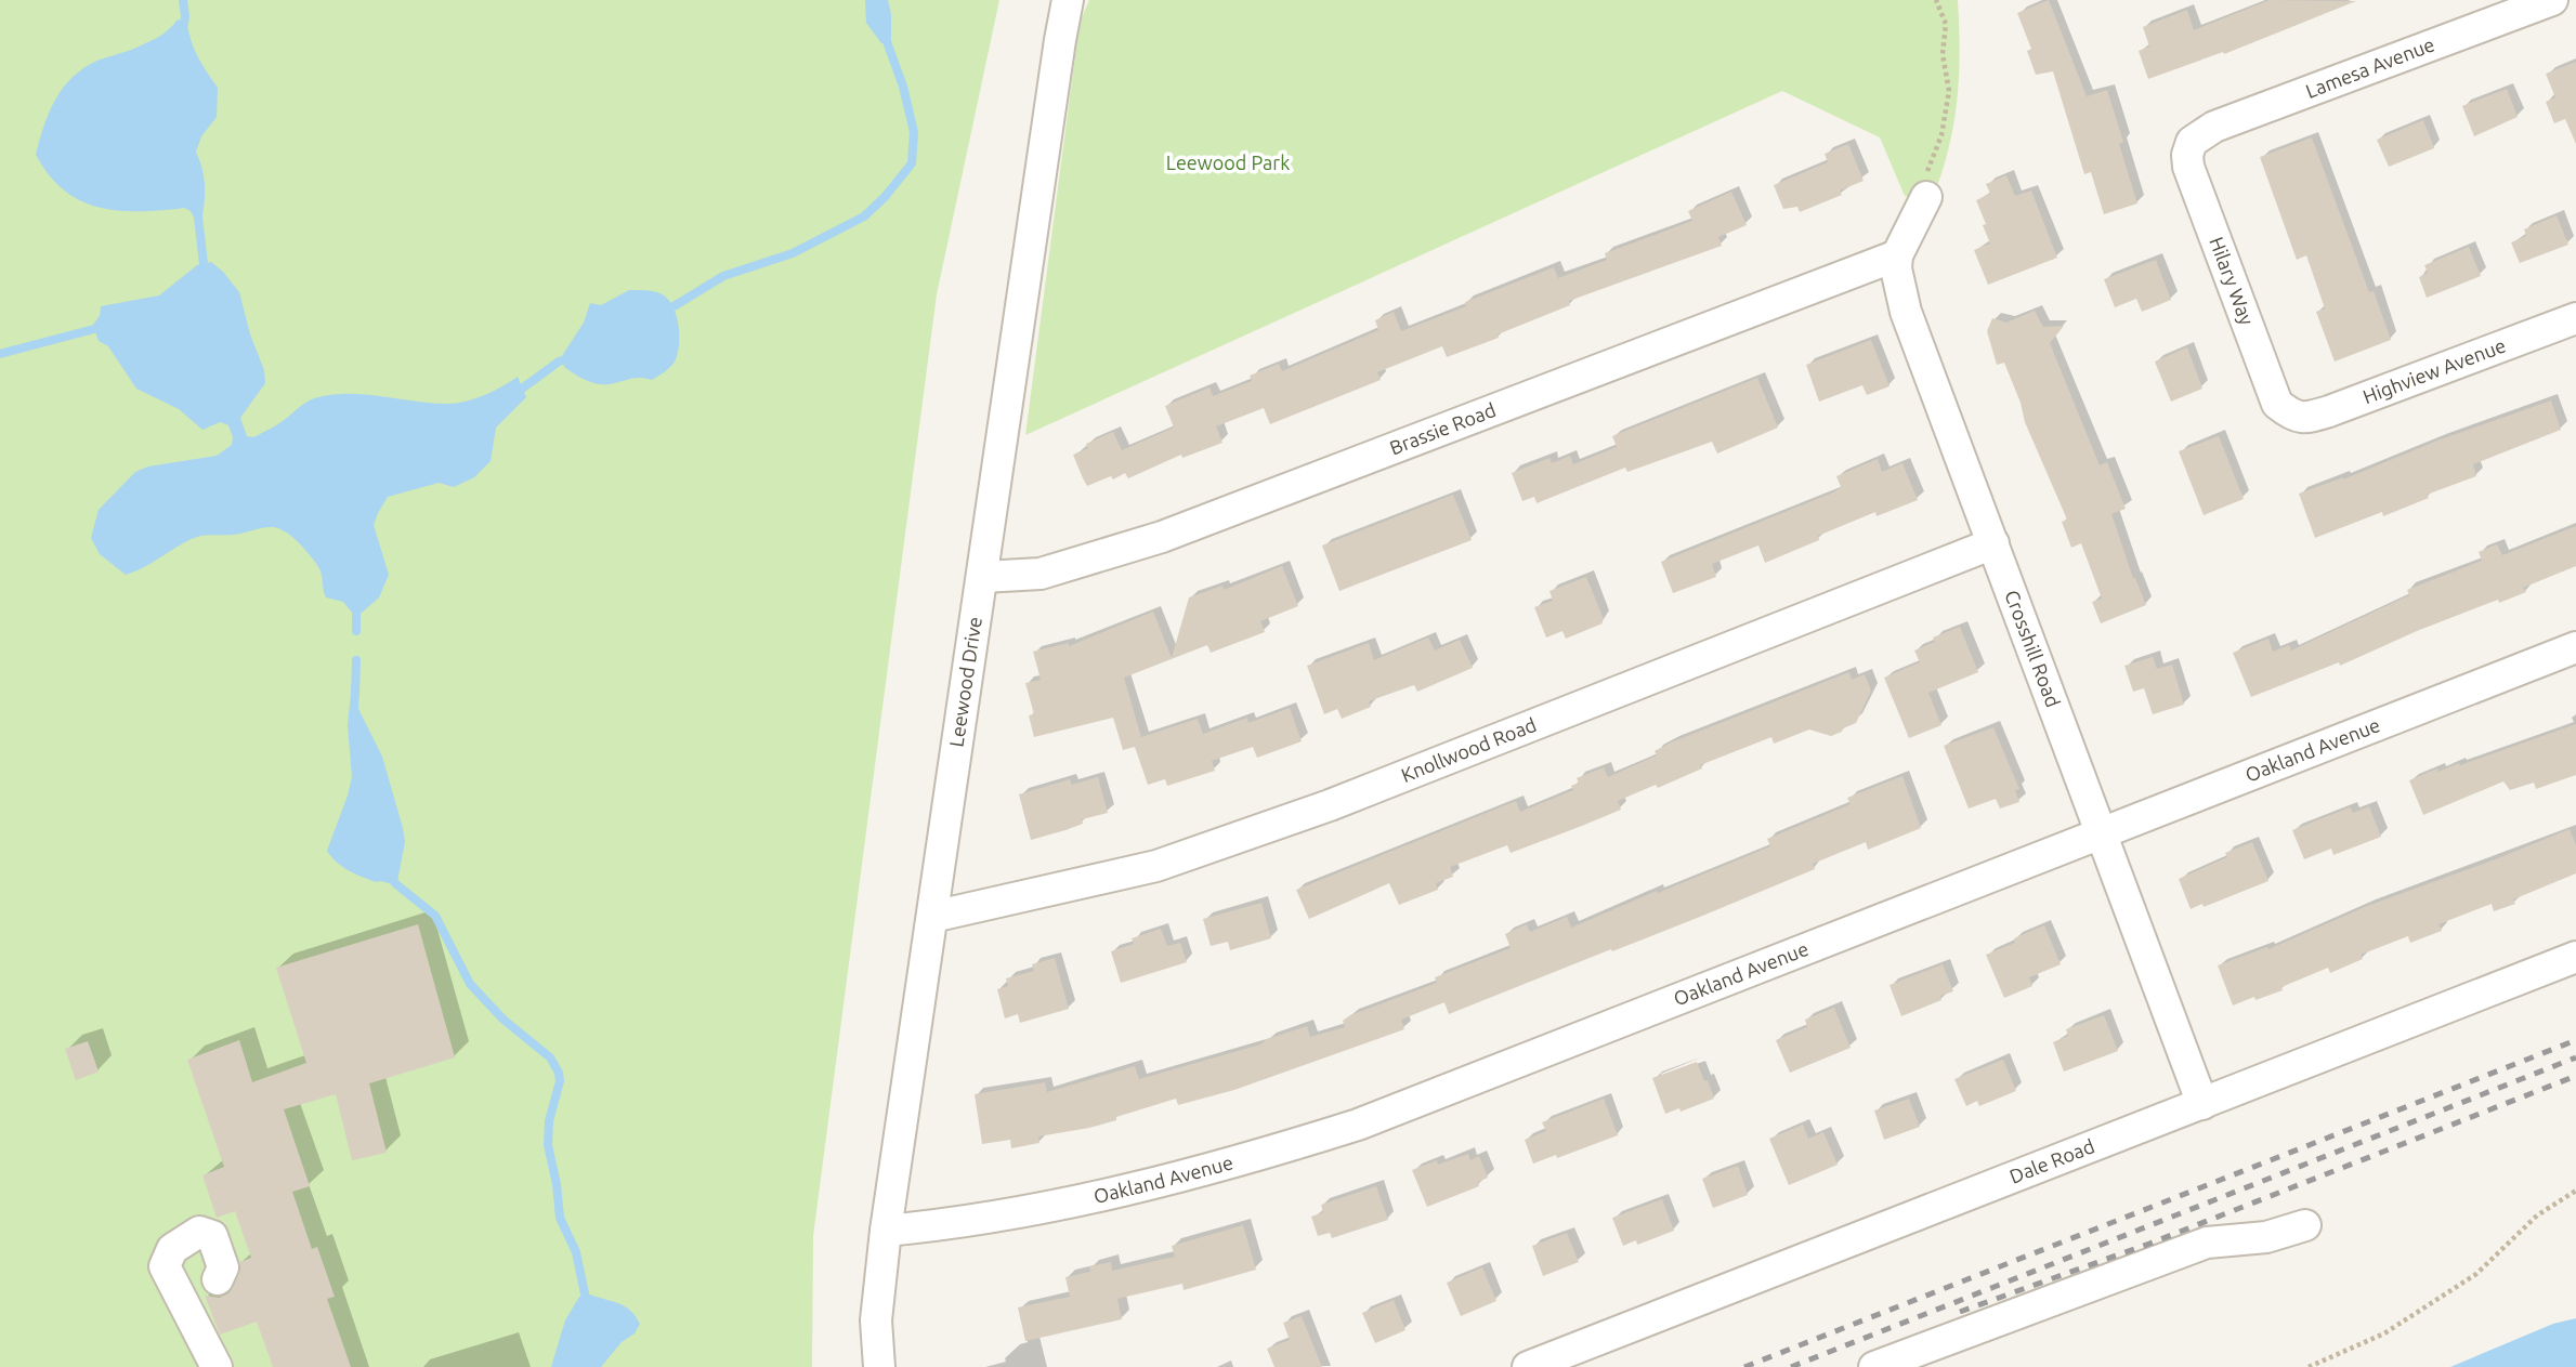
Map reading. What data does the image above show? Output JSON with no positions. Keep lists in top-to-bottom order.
{
  "streets": {
    "street": [
      "Lamesa Avenue",
      "Hilary Way",
      "Highview Avenue",
      "Brassie Road",
      "Crosshill Road",
      "Leewood Drive",
      "Knollwood Road",
      "Oakland Avenue",
      "Dale Road"
    ]
  },
  "crossings": [
    ["Lamesa Avenue", "Hilary Way"],
    ["Hilary Way", "Highview Avenue"],
    ["Brassie Road", "Crosshill Road"],
    ["Brassie Road", "Leewood Drive"],
    ["Crosshill Road", "Knollwood Road"],
    ["Crosshill Road", "Oakland Avenue"],
    ["Crosshill Road", "Dale Road"],
    ["Leewood Drive", "Knollwood Road"],
    ["Leewood Drive", "Oakland Avenue"]
  ],
  "parks": ["Leewood Park"]
}
